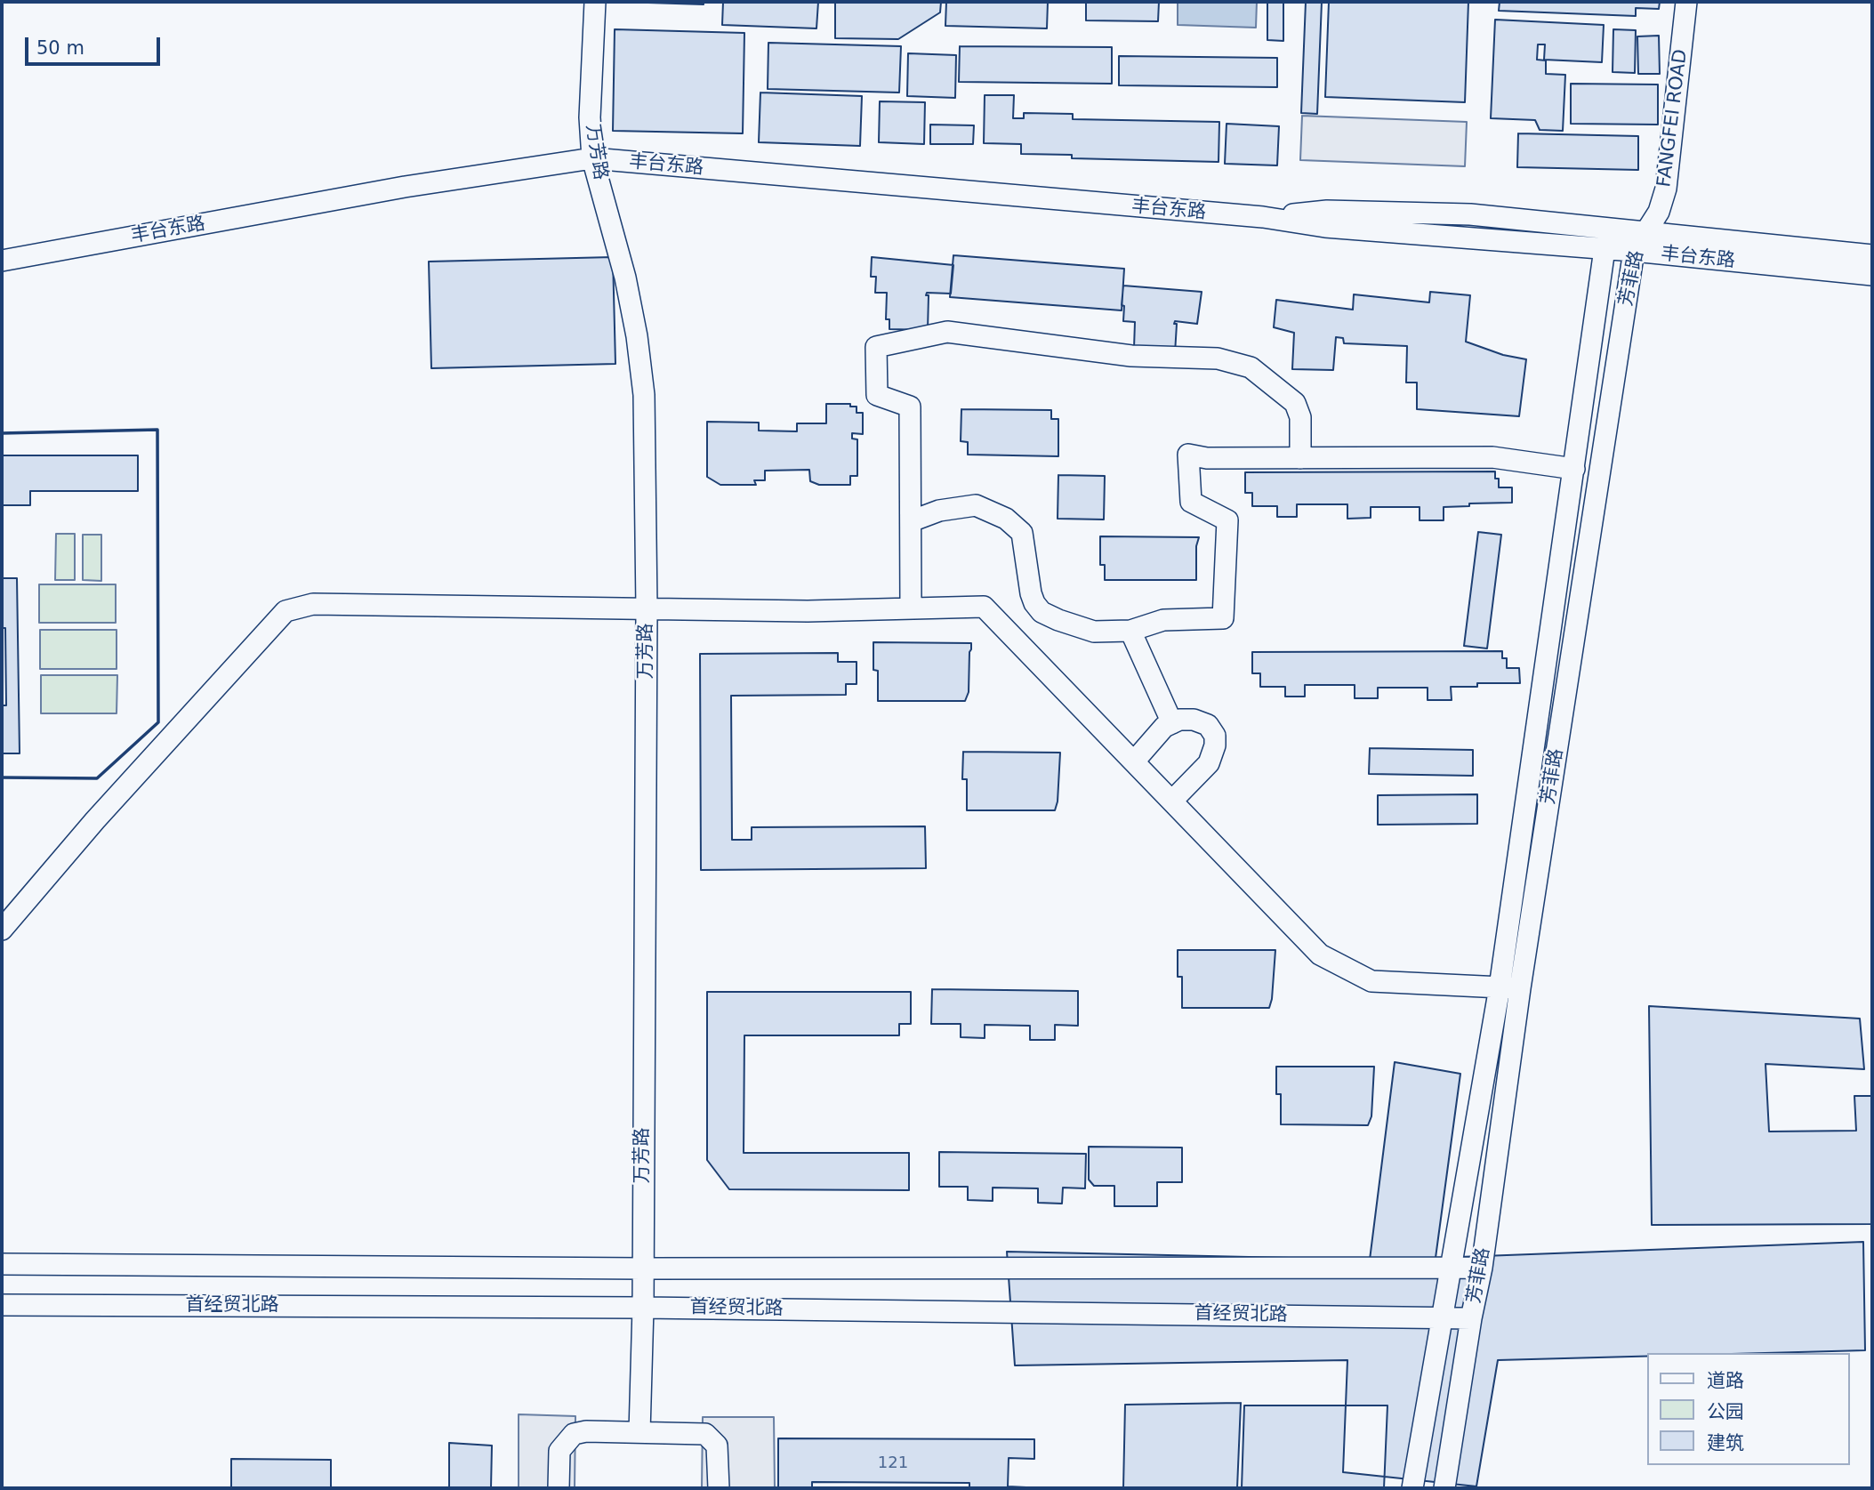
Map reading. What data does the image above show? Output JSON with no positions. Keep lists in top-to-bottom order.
{
  "streets": {
    "street": [
      "FANGFEI ROAD",
      "万芳路",
      "丰台东路",
      "芳菲路",
      "首经贸北路"
    ]
  },
  "crossings": [
    ["FANGFEI ROAD", "丰台东路"],
    ["FANGFEI ROAD", "芳菲路"],
    ["万芳路", "丰台东路"],
    ["万芳路", "首经贸北路"],
    ["丰台东路", "芳菲路"],
    ["芳菲路", "首经贸北路"]
  ],
  "house_numbers": ["121"],
  "legend": ["道路", "公园", "建筑"],
  "scale_bar": "50 m"
}
